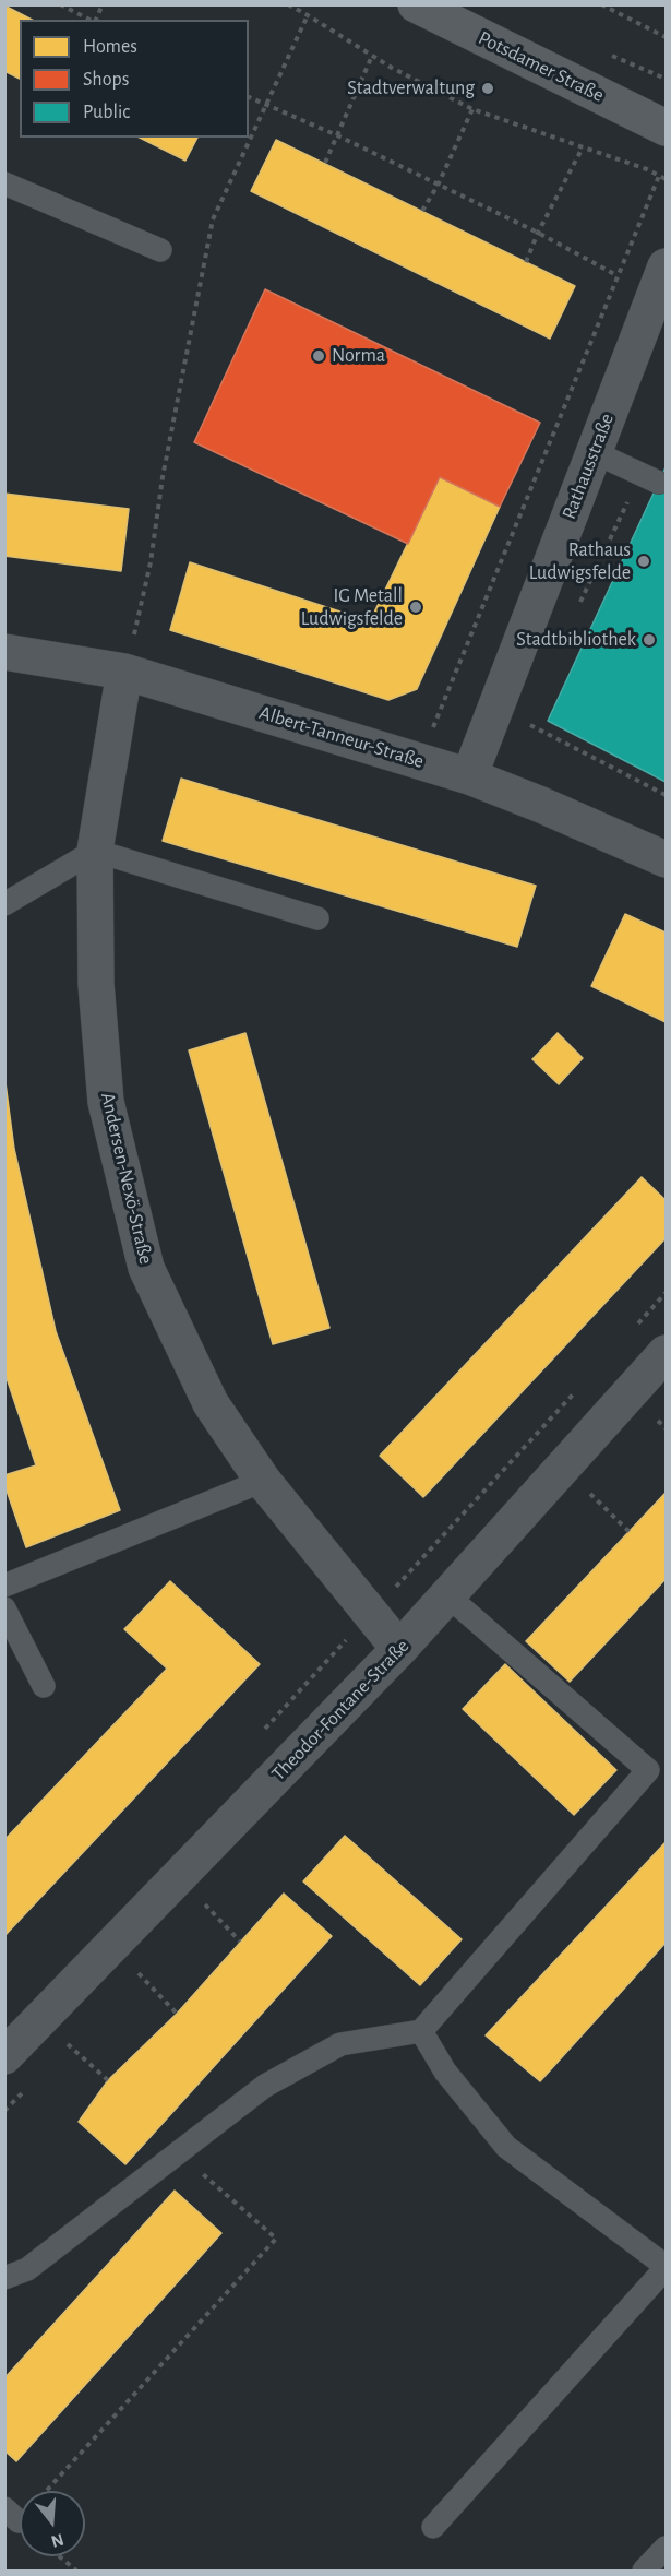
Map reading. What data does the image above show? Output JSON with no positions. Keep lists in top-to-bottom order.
{
  "streets": {
    "main road": ["Potsdamer Straße"],
    "street": [
      "Rathausstraße",
      "Albert-Tanneur-Straße",
      "Andersen-Nexö-Straße",
      "Theodor-Fontane-Straße"
    ]
  },
  "crossings": [
    ["Rathausstraße", "Albert-Tanneur-Straße"],
    ["Albert-Tanneur-Straße", "Andersen-Nexö-Straße"],
    ["Andersen-Nexö-Straße", "Theodor-Fontane-Straße"]
  ],
  "places": [
    "Stadtverwaltung",
    "Norma",
    "Rathaus Ludwigsfelde",
    "IG Metall Ludwigsfelde",
    "Stadtbibliothek"
  ],
  "legend": ["Homes", "Shops", "Public"],
  "north": "bottom"
}
